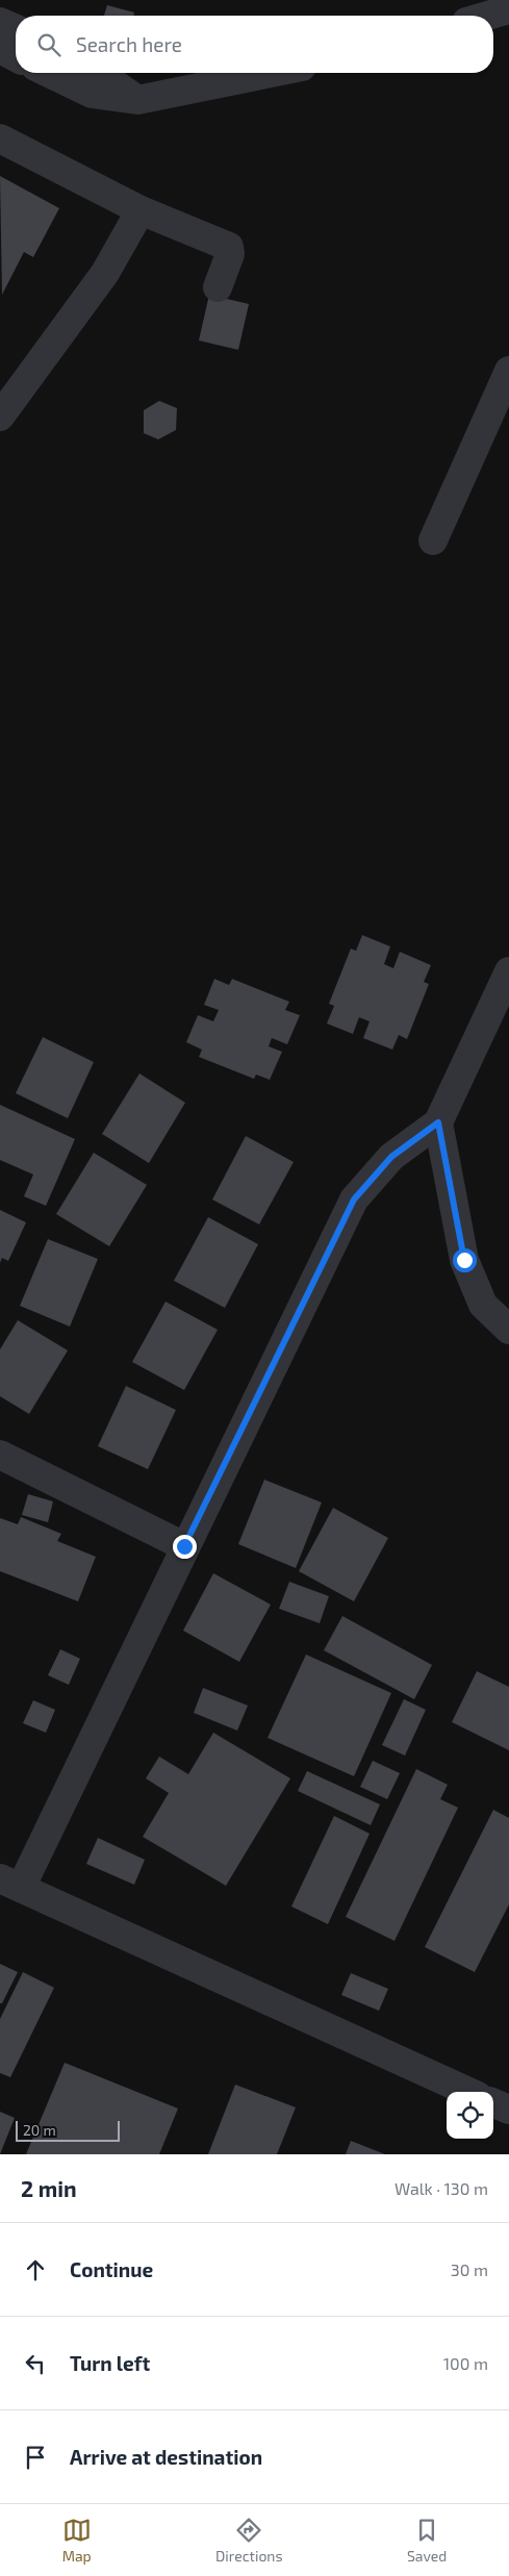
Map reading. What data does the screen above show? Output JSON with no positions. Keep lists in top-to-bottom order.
{
  "scale_bar": "20 m",
  "page": {
    "search": "Search here",
    "scale": "20 m",
    "heading": ["2 min", "Walk · 130 m"],
    "list": [
      ["Continue", "30 m"],
      ["Turn left", "100 m"],
      "Arrive at destination"
    ],
    "nav": ["Map", "Directions", "Saved"]
  }
}
